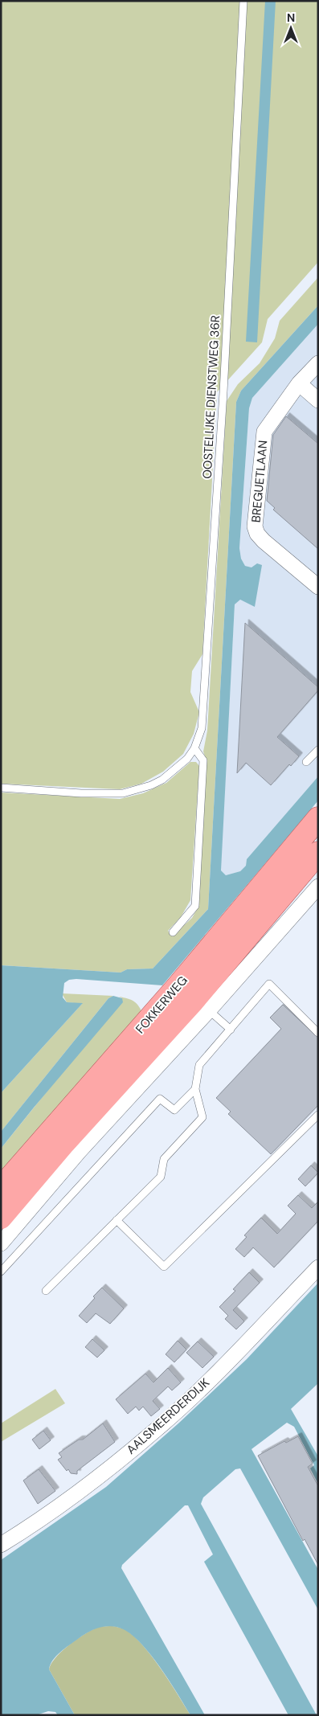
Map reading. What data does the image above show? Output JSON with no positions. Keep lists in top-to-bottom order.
{
  "streets": {
    "main road": ["FOKKERWEG"],
    "street": ["BREGUETLAAN", "AALSMEERDERDIJK"],
    "lane": ["OOSTELIJKE DIENSTWEG 36R"]
  },
  "north": "top"
}
